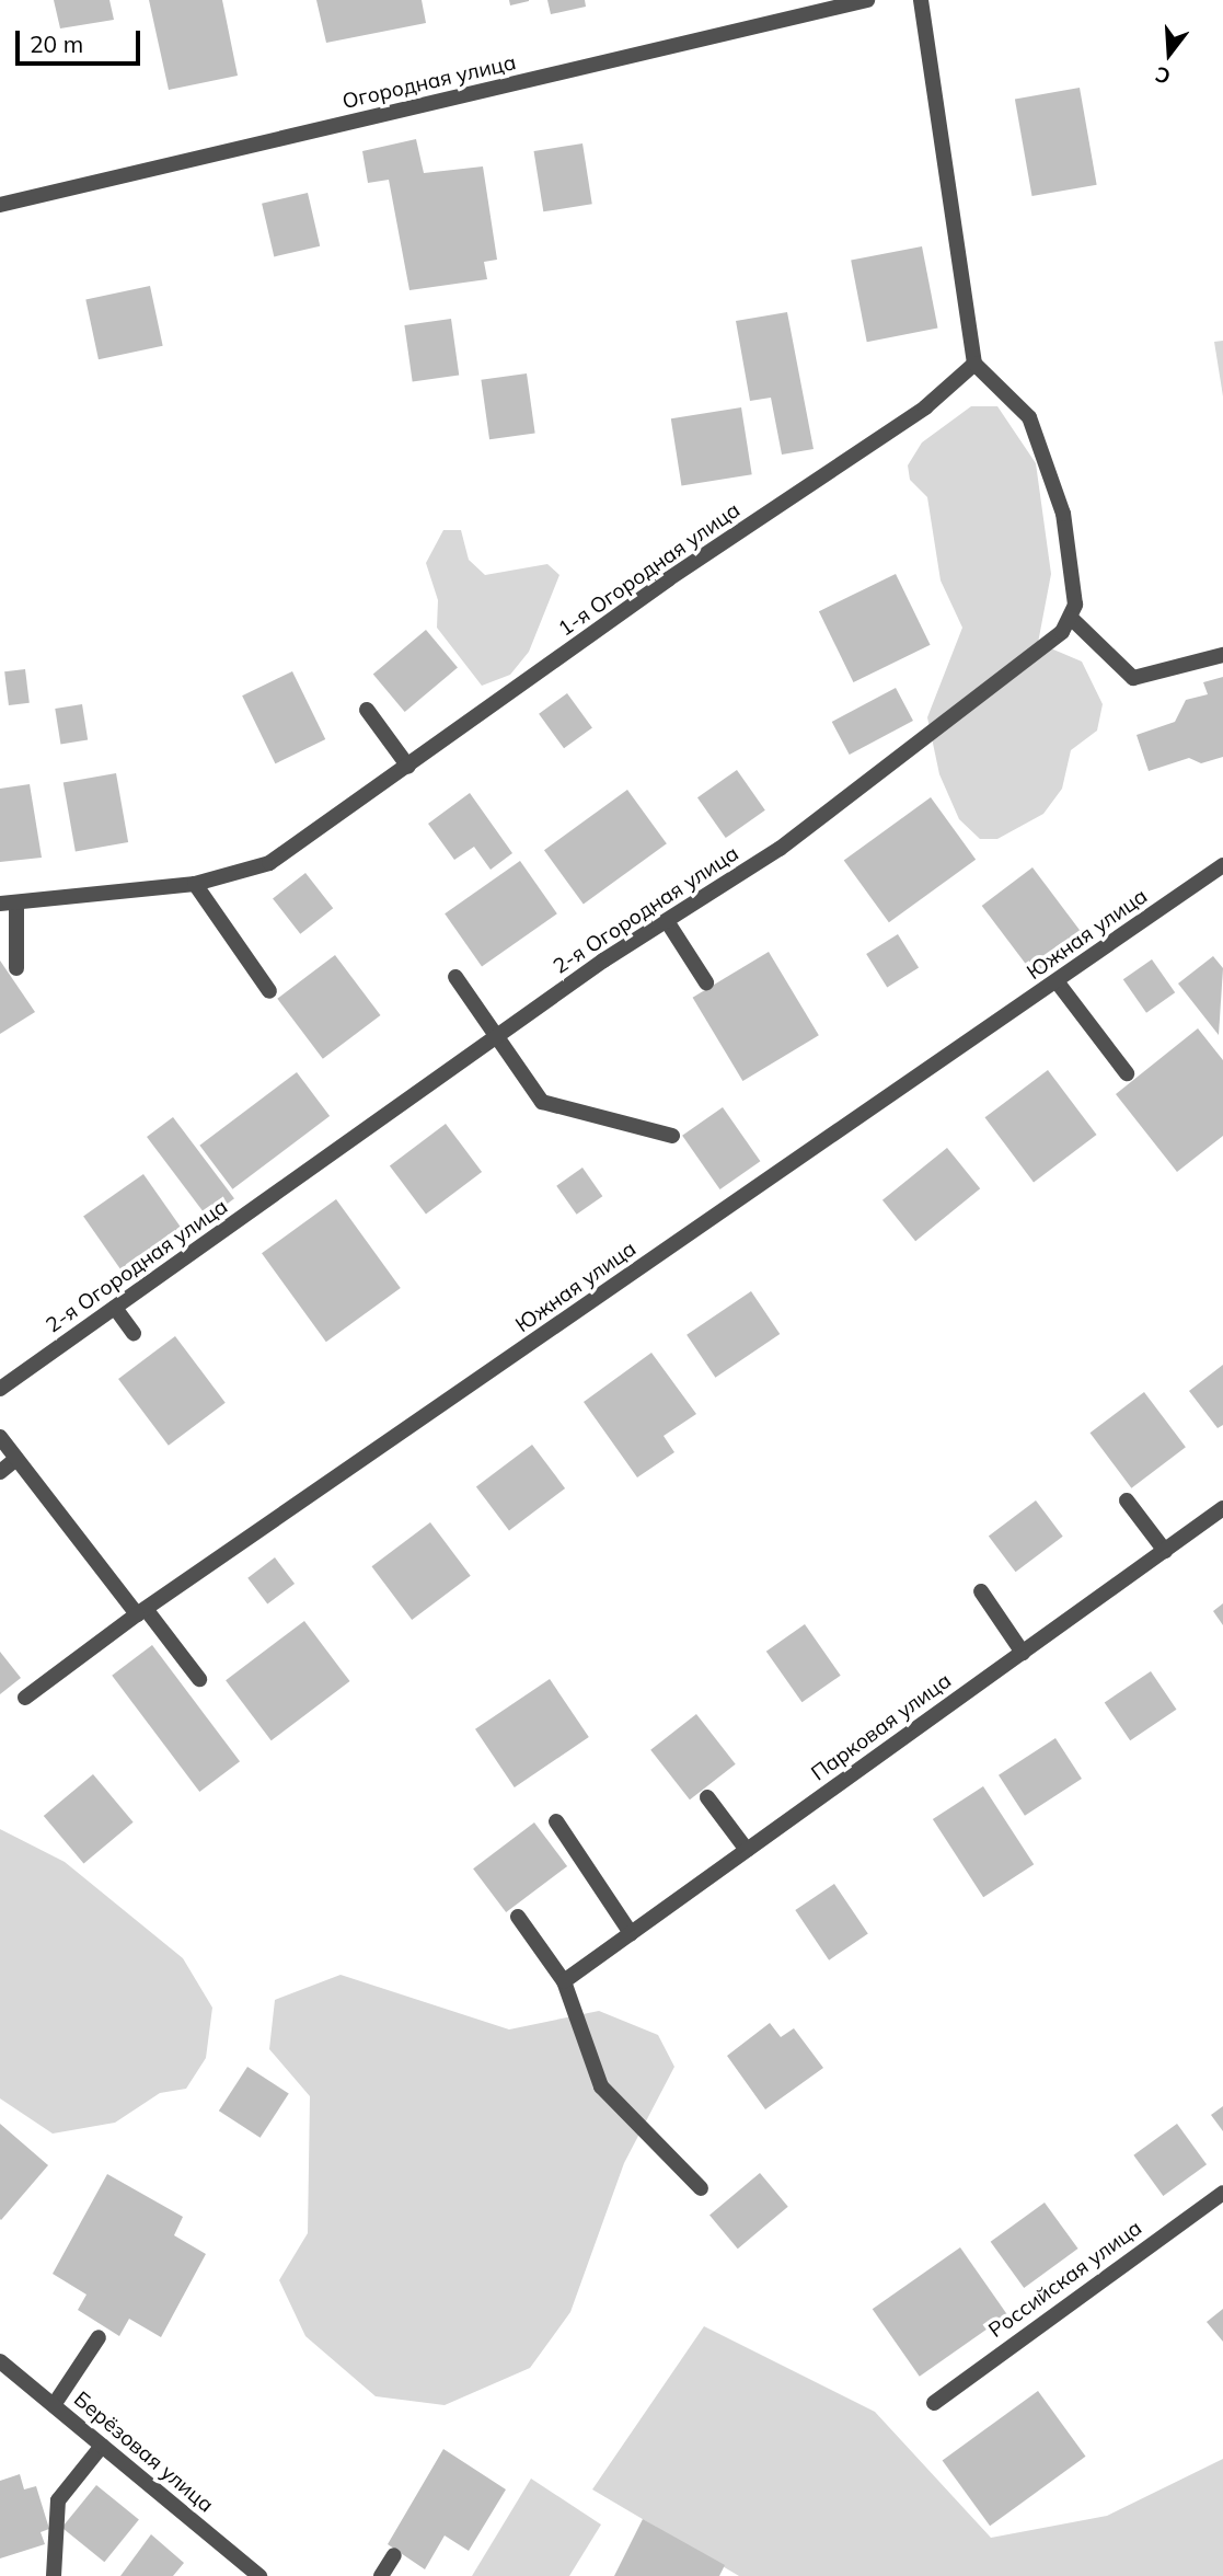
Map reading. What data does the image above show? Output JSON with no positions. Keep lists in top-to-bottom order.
{
  "streets": {
    "street": [
      "Огородная улица",
      "1-я Огородная улица",
      "2-я Огородная улица",
      "Южная улица",
      "Парковая улица",
      "Российская улица",
      "Берёзовая улица"
    ]
  },
  "scale_bar": "20 m",
  "north": "bottom"
}
